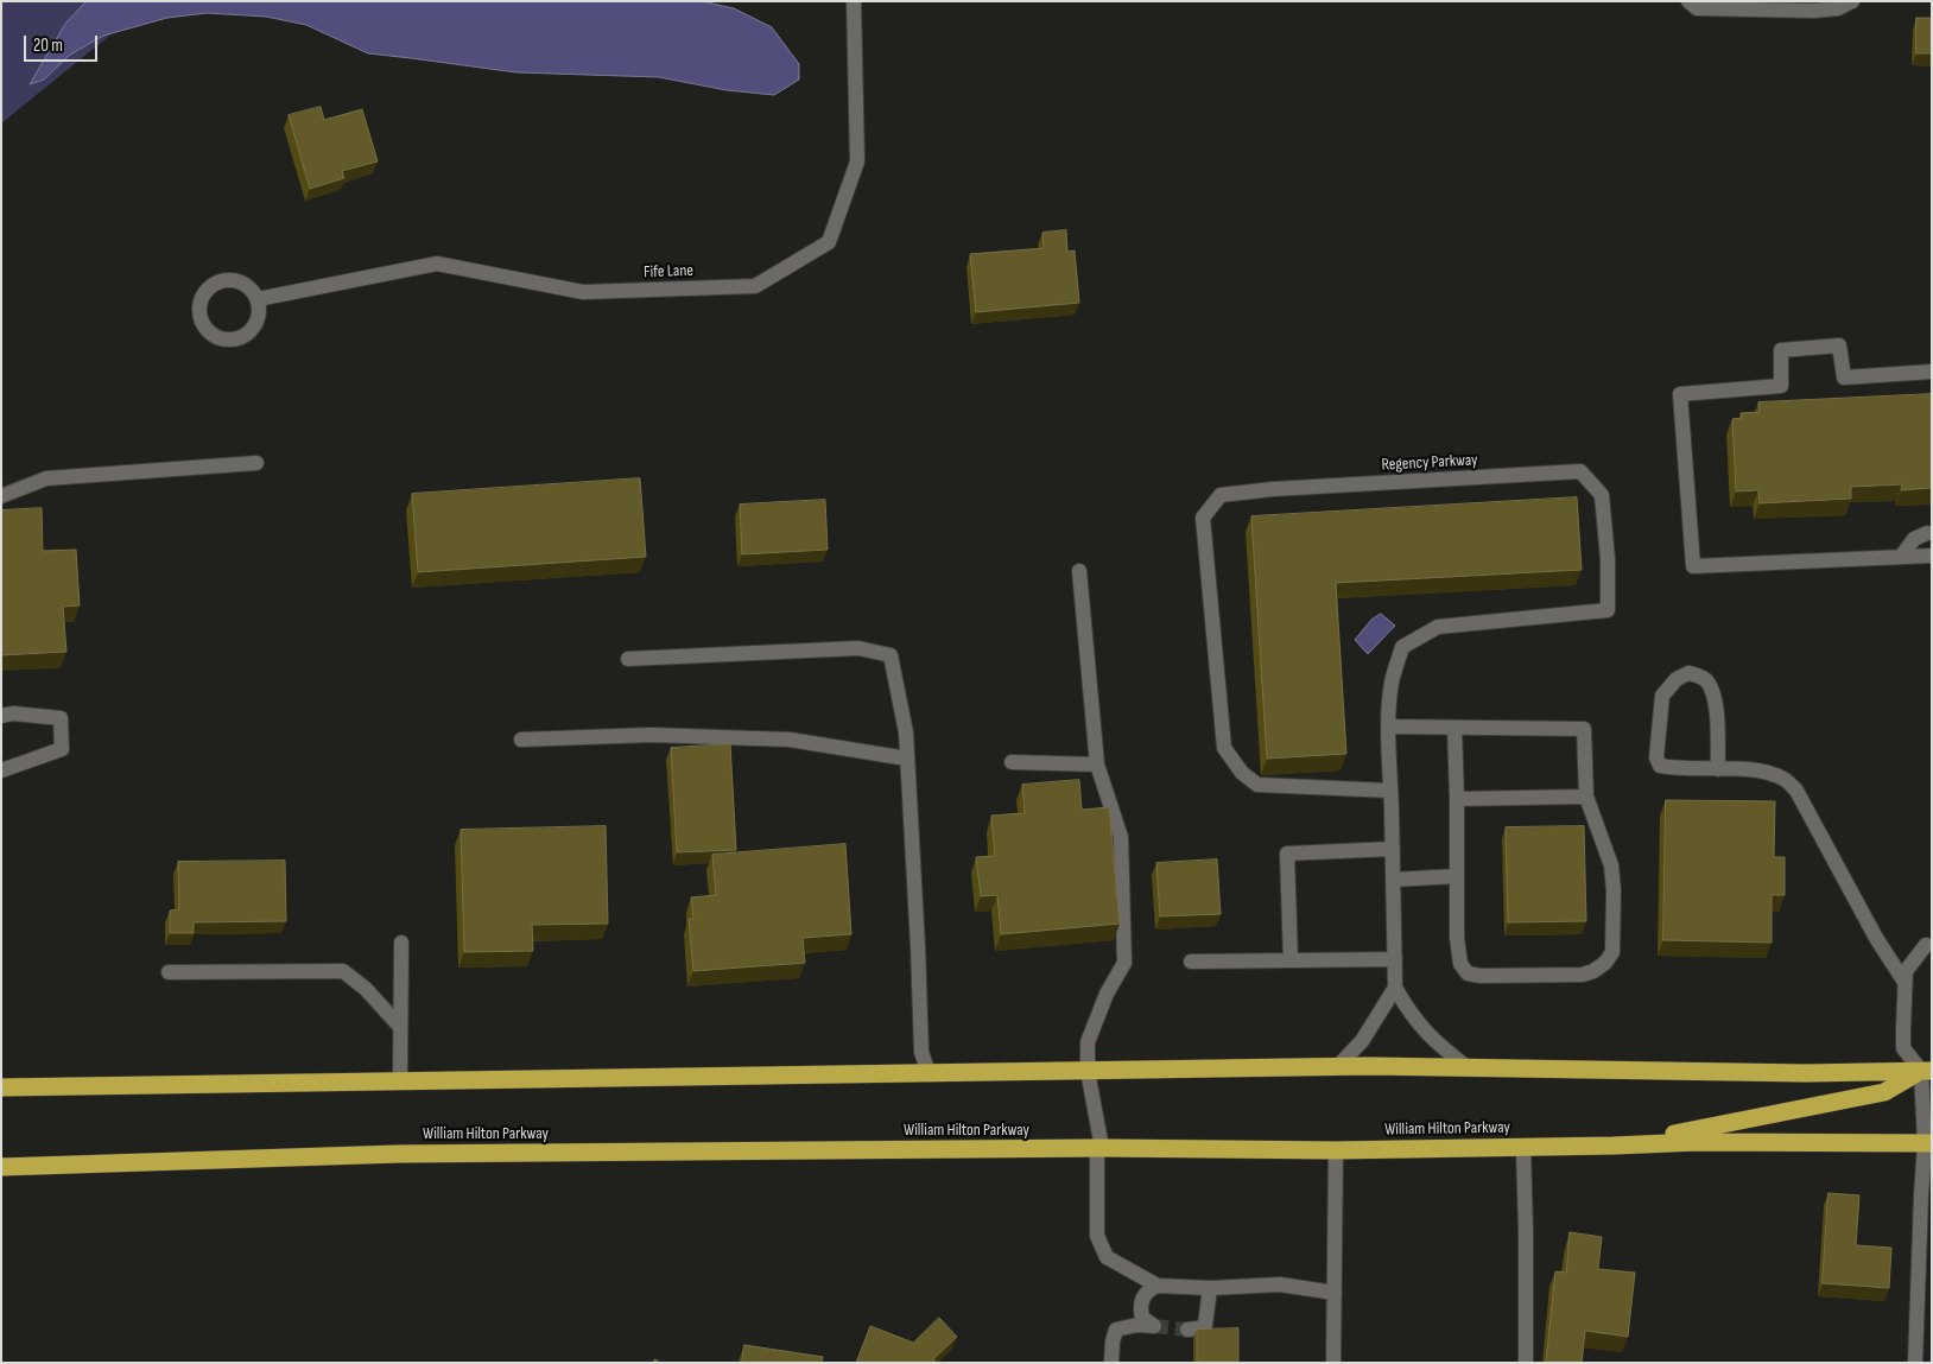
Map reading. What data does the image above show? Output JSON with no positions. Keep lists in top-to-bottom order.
{
  "streets": {
    "highway": ["William Hilton Parkway"],
    "street": ["Fife Lane", "Regency Parkway"]
  },
  "scale_bar": "20 m"
}
